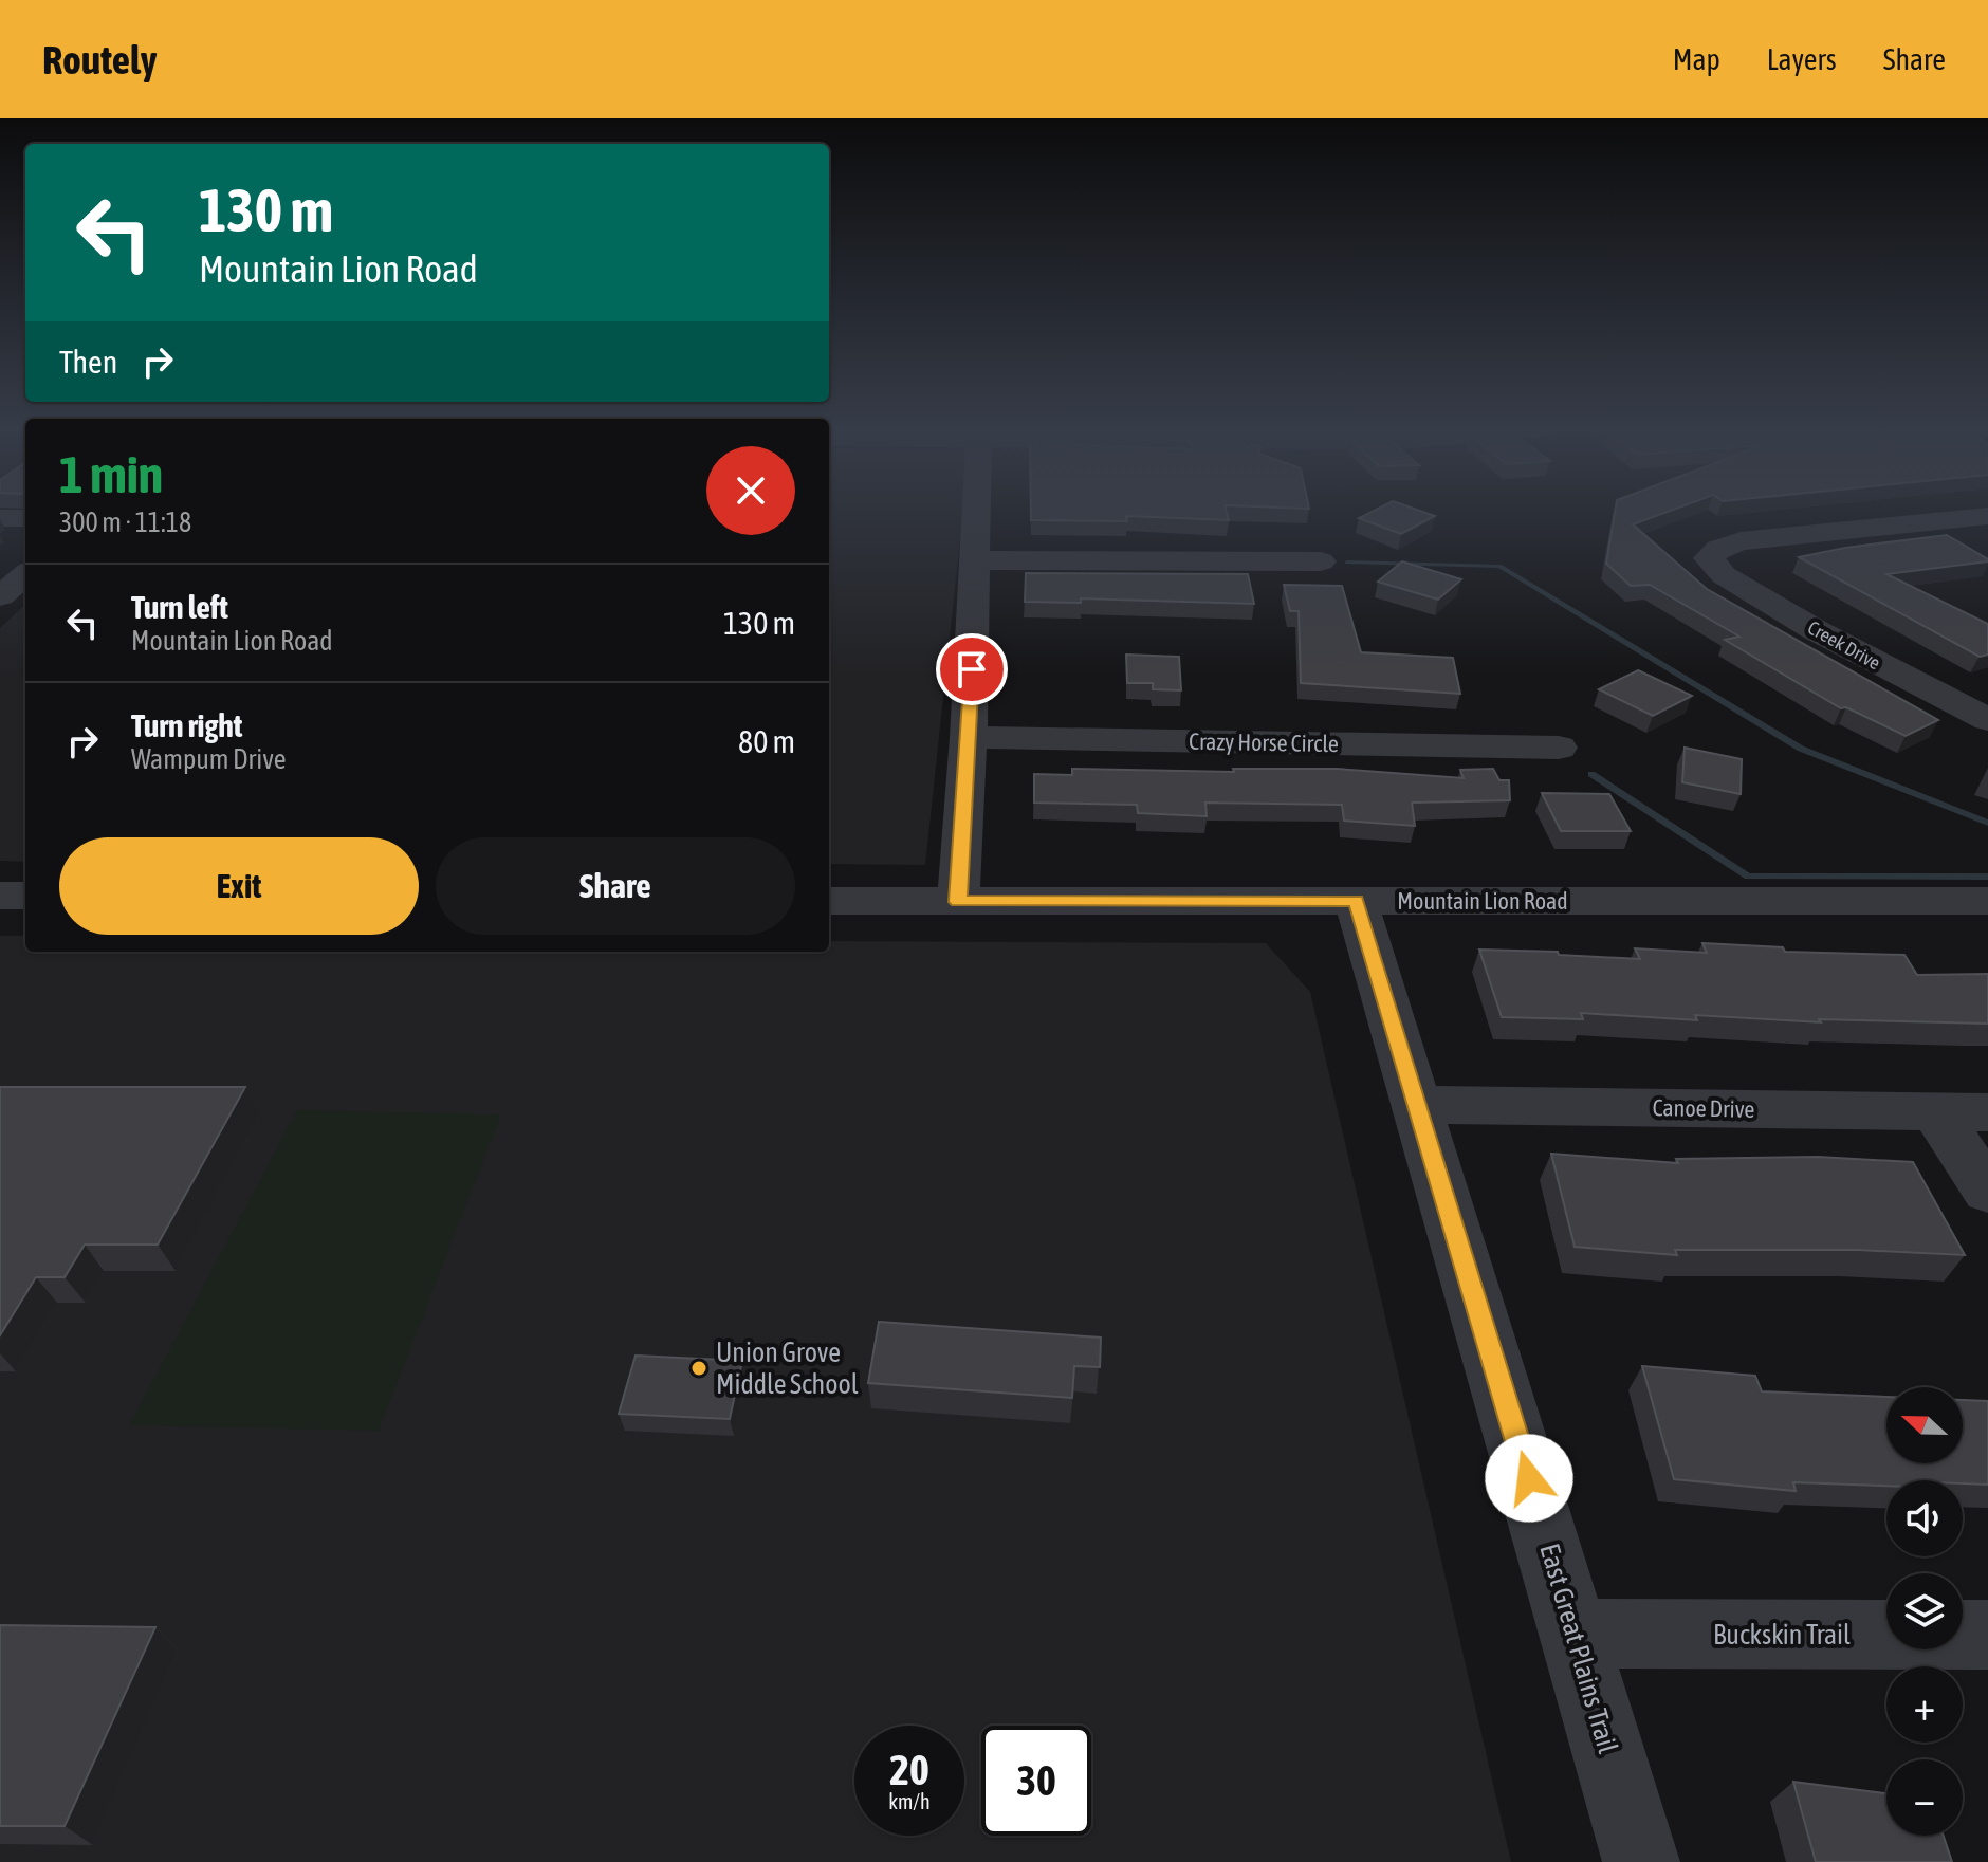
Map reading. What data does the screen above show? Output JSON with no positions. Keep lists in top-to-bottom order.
{
  "streets": {
    "street": [
      "Creek Drive",
      "Crazy Horse Circle",
      "Mountain Lion Road",
      "Canoe Drive",
      "Buckskin Trail",
      "East Great Plains Trail"
    ]
  },
  "crossings": [
    ["Mountain Lion Road", "East Great Plains Trail"],
    ["Canoe Drive", "East Great Plains Trail"],
    ["Buckskin Trail", "East Great Plains Trail"]
  ],
  "places": ["Union Grove Middle School"],
  "north": "left",
  "page": {
    "header": "Routely",
    "nav": ["Map", "Layers", "Share"],
    "turn": ["130 m", "Mountain Lion Road"],
    "then": "Then",
    "heading": ["1 min", "300 m · 11:18"],
    "list": [
      {
        "name": "Turn left",
        "note": "Mountain Lion Road",
        "value": "130 m"
      },
      {
        "name": "Turn right",
        "note": "Wampum Drive",
        "value": "80 m"
      }
    ],
    "buttons": ["Exit", "Share"],
    "map_buttons": ["+", "−"],
    "speed": "20 km/h",
    "limit": "30"
  }
}
